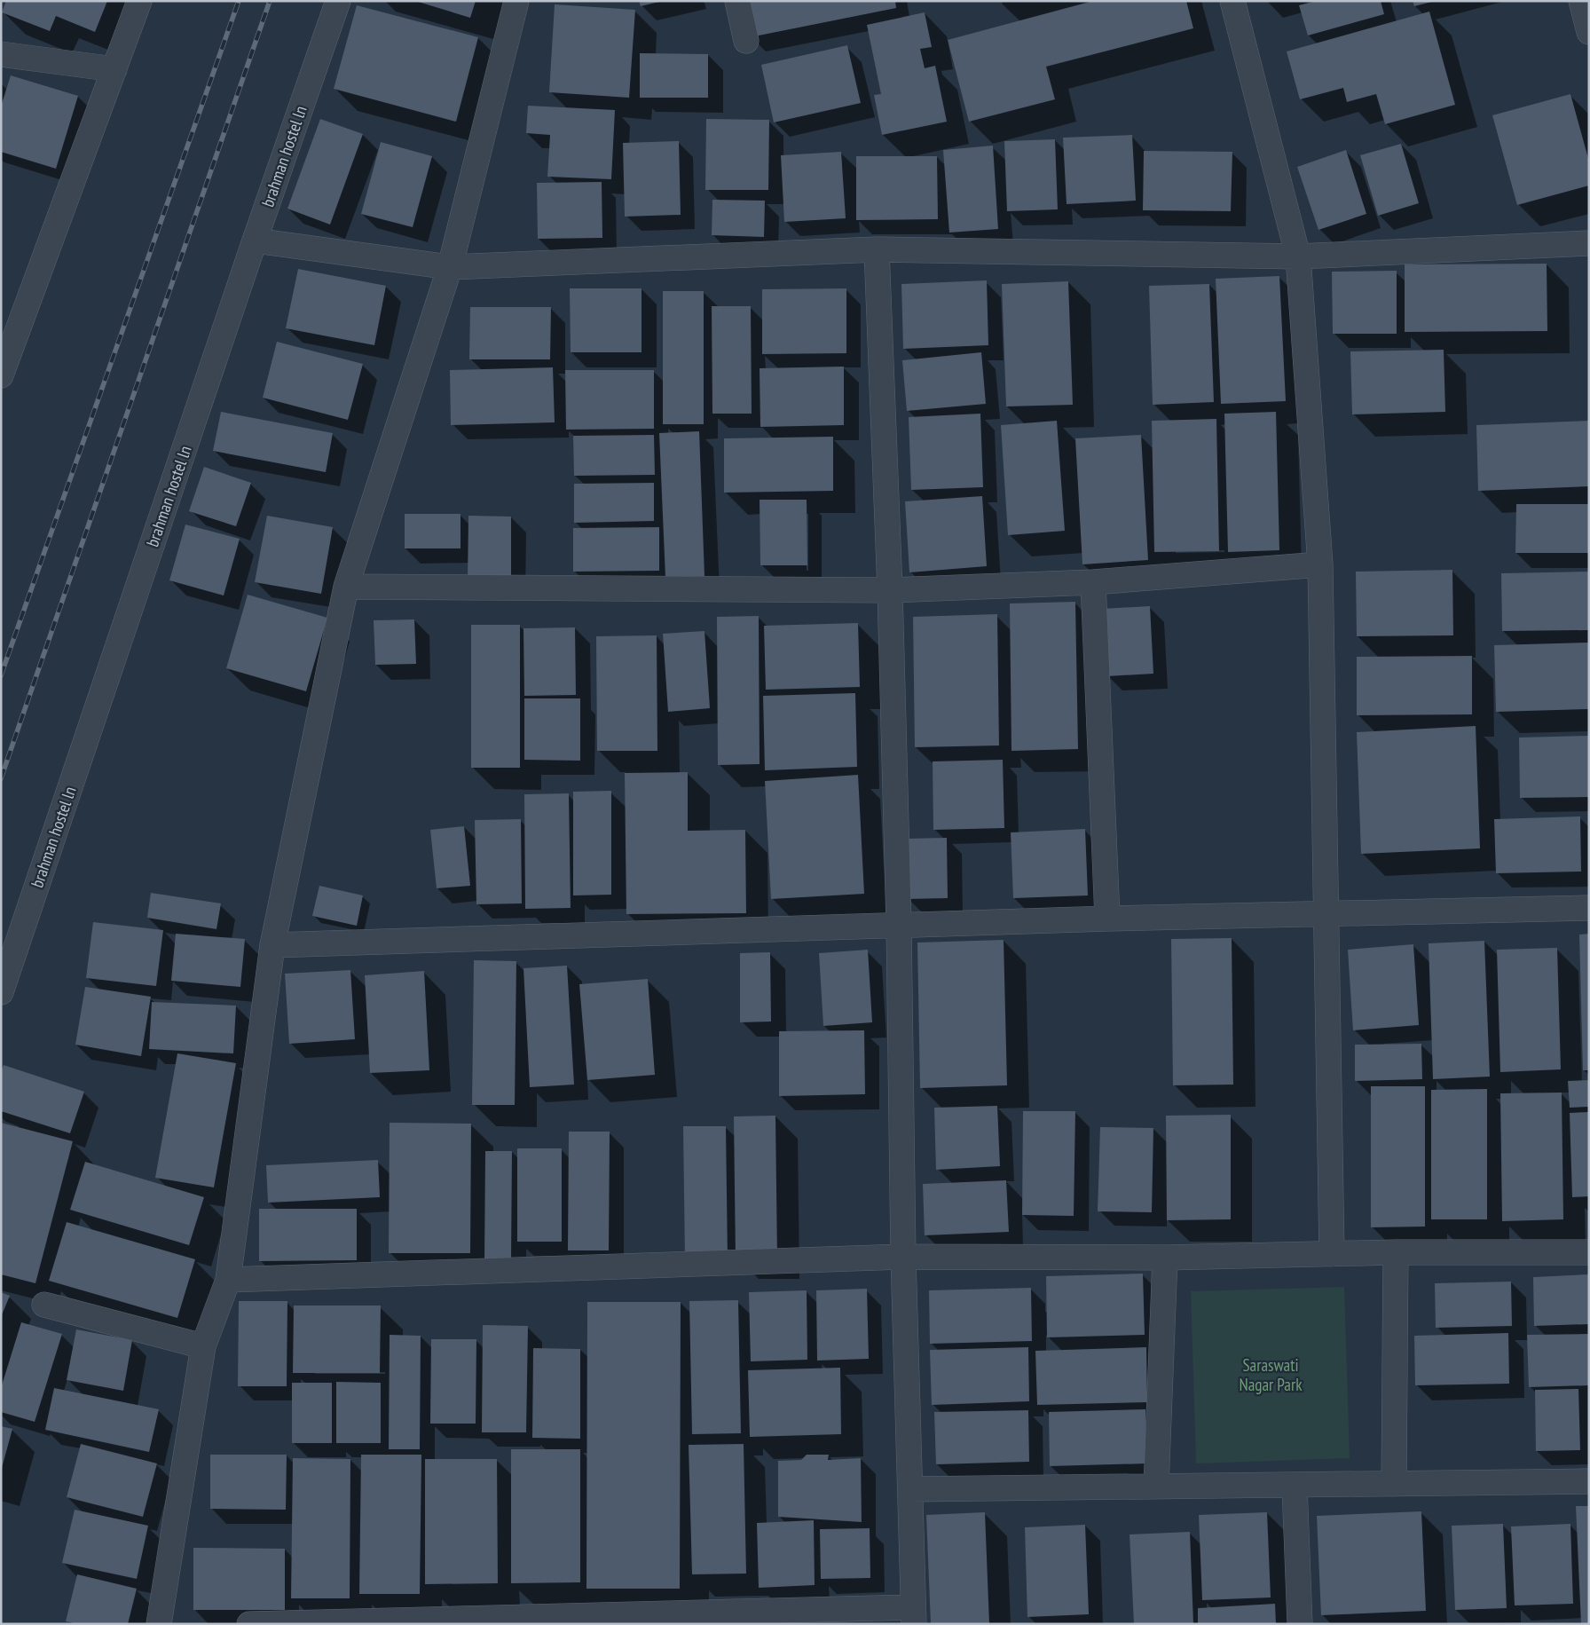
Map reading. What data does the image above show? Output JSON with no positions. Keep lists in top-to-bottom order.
{
  "streets": {
    "street": ["brahman hostel ln"]
  },
  "parks": ["Saraswati Nagar Park"]
}
